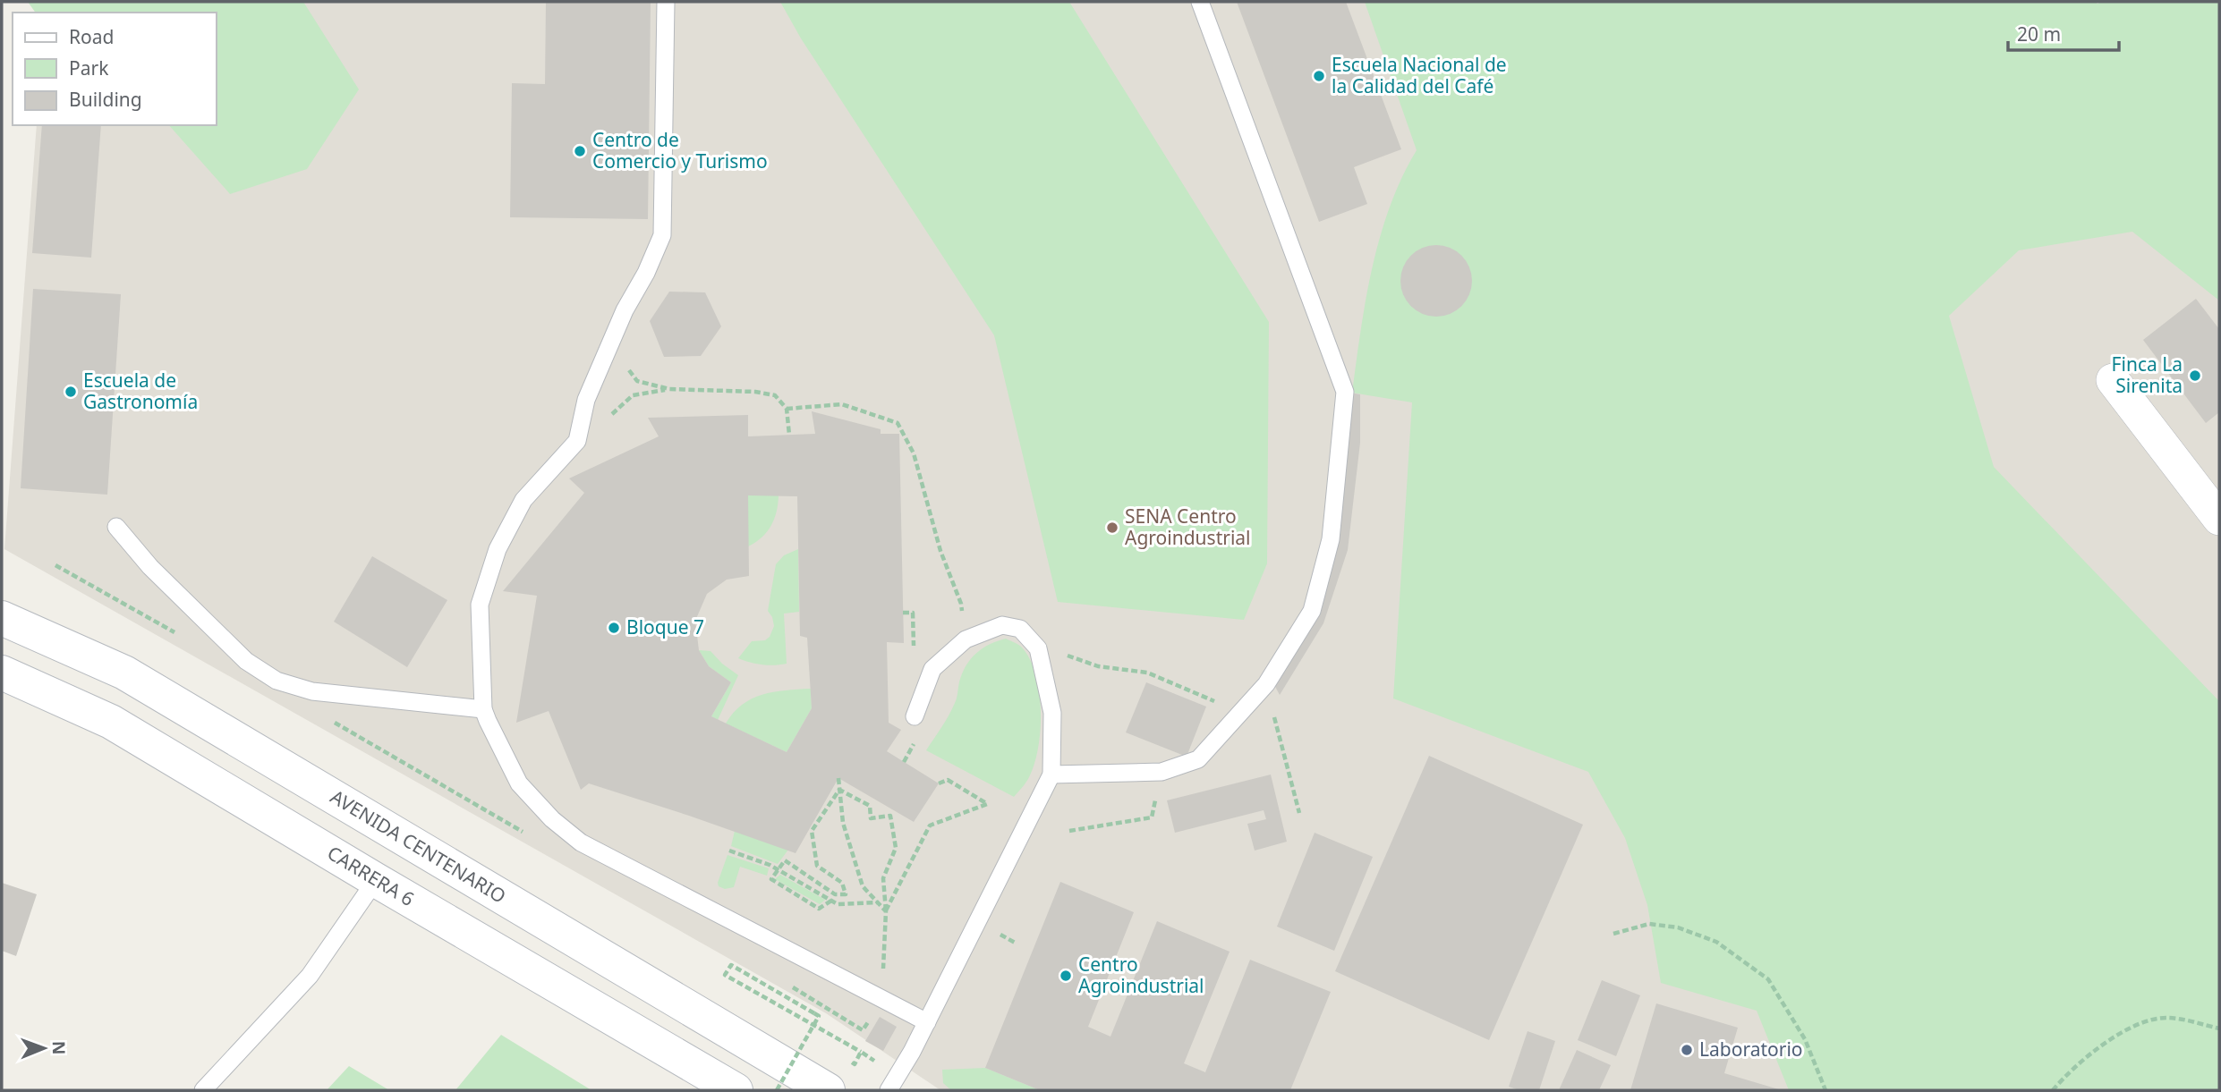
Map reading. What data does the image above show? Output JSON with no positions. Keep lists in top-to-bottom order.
{
  "streets": {
    "main road": ["AVENIDA CENTENARIO", "CARRERA 6"]
  },
  "places": [
    "Escuela Nacional de la Calidad del Café",
    "Centro de Comercio y Turismo",
    "Finca La Sirenita",
    "Escuela de Gastronomía",
    "SENA Centro Agroindustrial",
    "Bloque 7",
    "Centro Agroindustrial",
    "Laboratorio"
  ],
  "legend": ["Road", "Park", "Building"],
  "scale_bar": "20 m",
  "north": "right"
}
